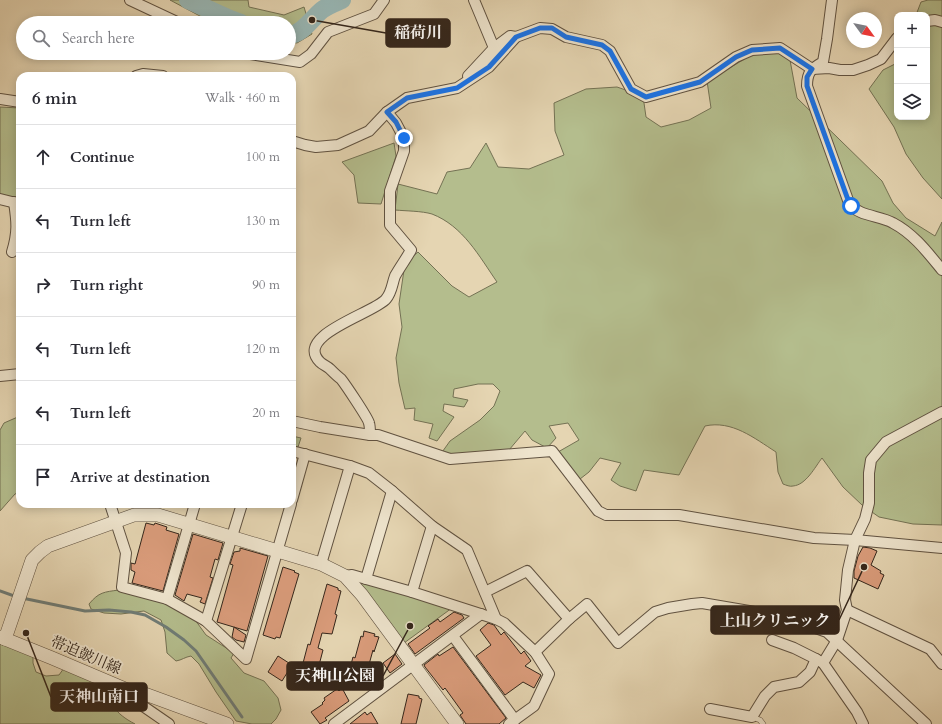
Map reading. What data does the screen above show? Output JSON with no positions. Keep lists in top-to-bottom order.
{
  "streets": {
    "street": ["帯迫皷川線"]
  },
  "places": [
    "稲荷川",
    "上山クリニック",
    "天神山公園",
    "天神山南口"
  ],
  "north": "bottom right",
  "page": {
    "map_buttons": ["+", "−"],
    "search": "Search here",
    "heading": ["6 min", "Walk · 460 m"],
    "list": [
      ["Continue", "100 m"],
      ["Turn left", "130 m"],
      ["Turn right", "90 m"],
      ["Turn left", "120 m"],
      ["Turn left", "20 m"],
      "Arrive at destination"
    ]
  }
}
